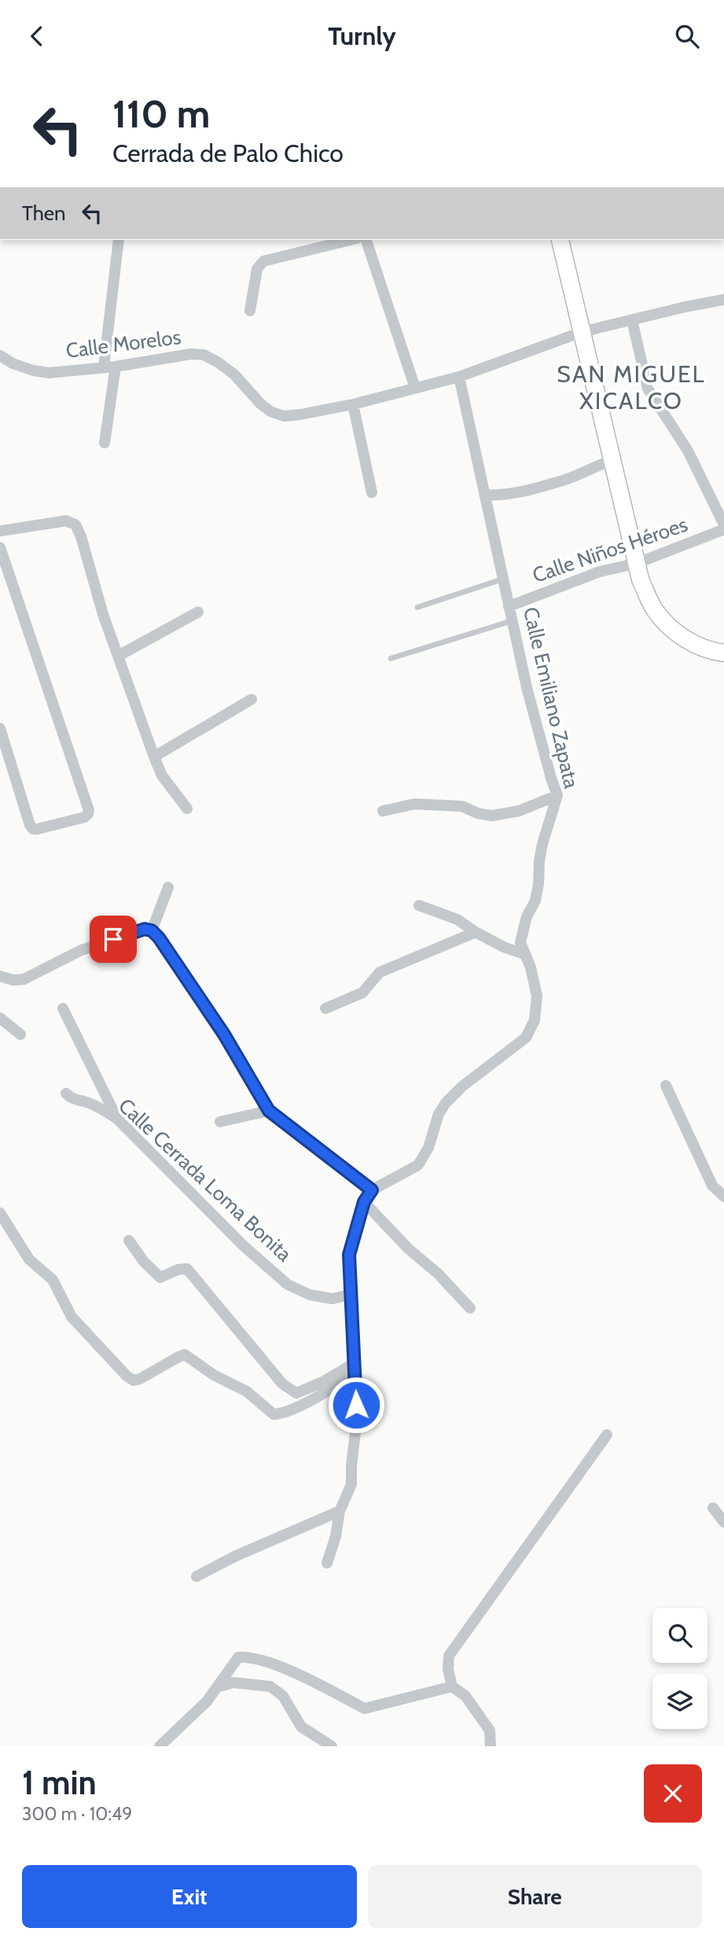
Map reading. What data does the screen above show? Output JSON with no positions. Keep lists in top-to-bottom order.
{
  "streets": {
    "street": [
      "Calle Morelos",
      "Calle Niños Héroes",
      "Calle Emiliano Zapata",
      "Calle Cerrada Loma Bonita"
    ]
  },
  "crossings": [
    ["Calle Morelos", "Calle Emiliano Zapata"],
    ["Calle Niños Héroes", "Calle Emiliano Zapata"],
    ["Calle Emiliano Zapata", "Calle Cerrada Loma Bonita"]
  ],
  "districts": ["SAN MIGUEL XICALCO"],
  "page": {
    "header": "Turnly",
    "turn": ["110 m", "Cerrada de Palo Chico"],
    "then": "Then",
    "heading": ["1 min", "300 m · 10:49"],
    "buttons": ["Exit", "Share"]
  }
}
